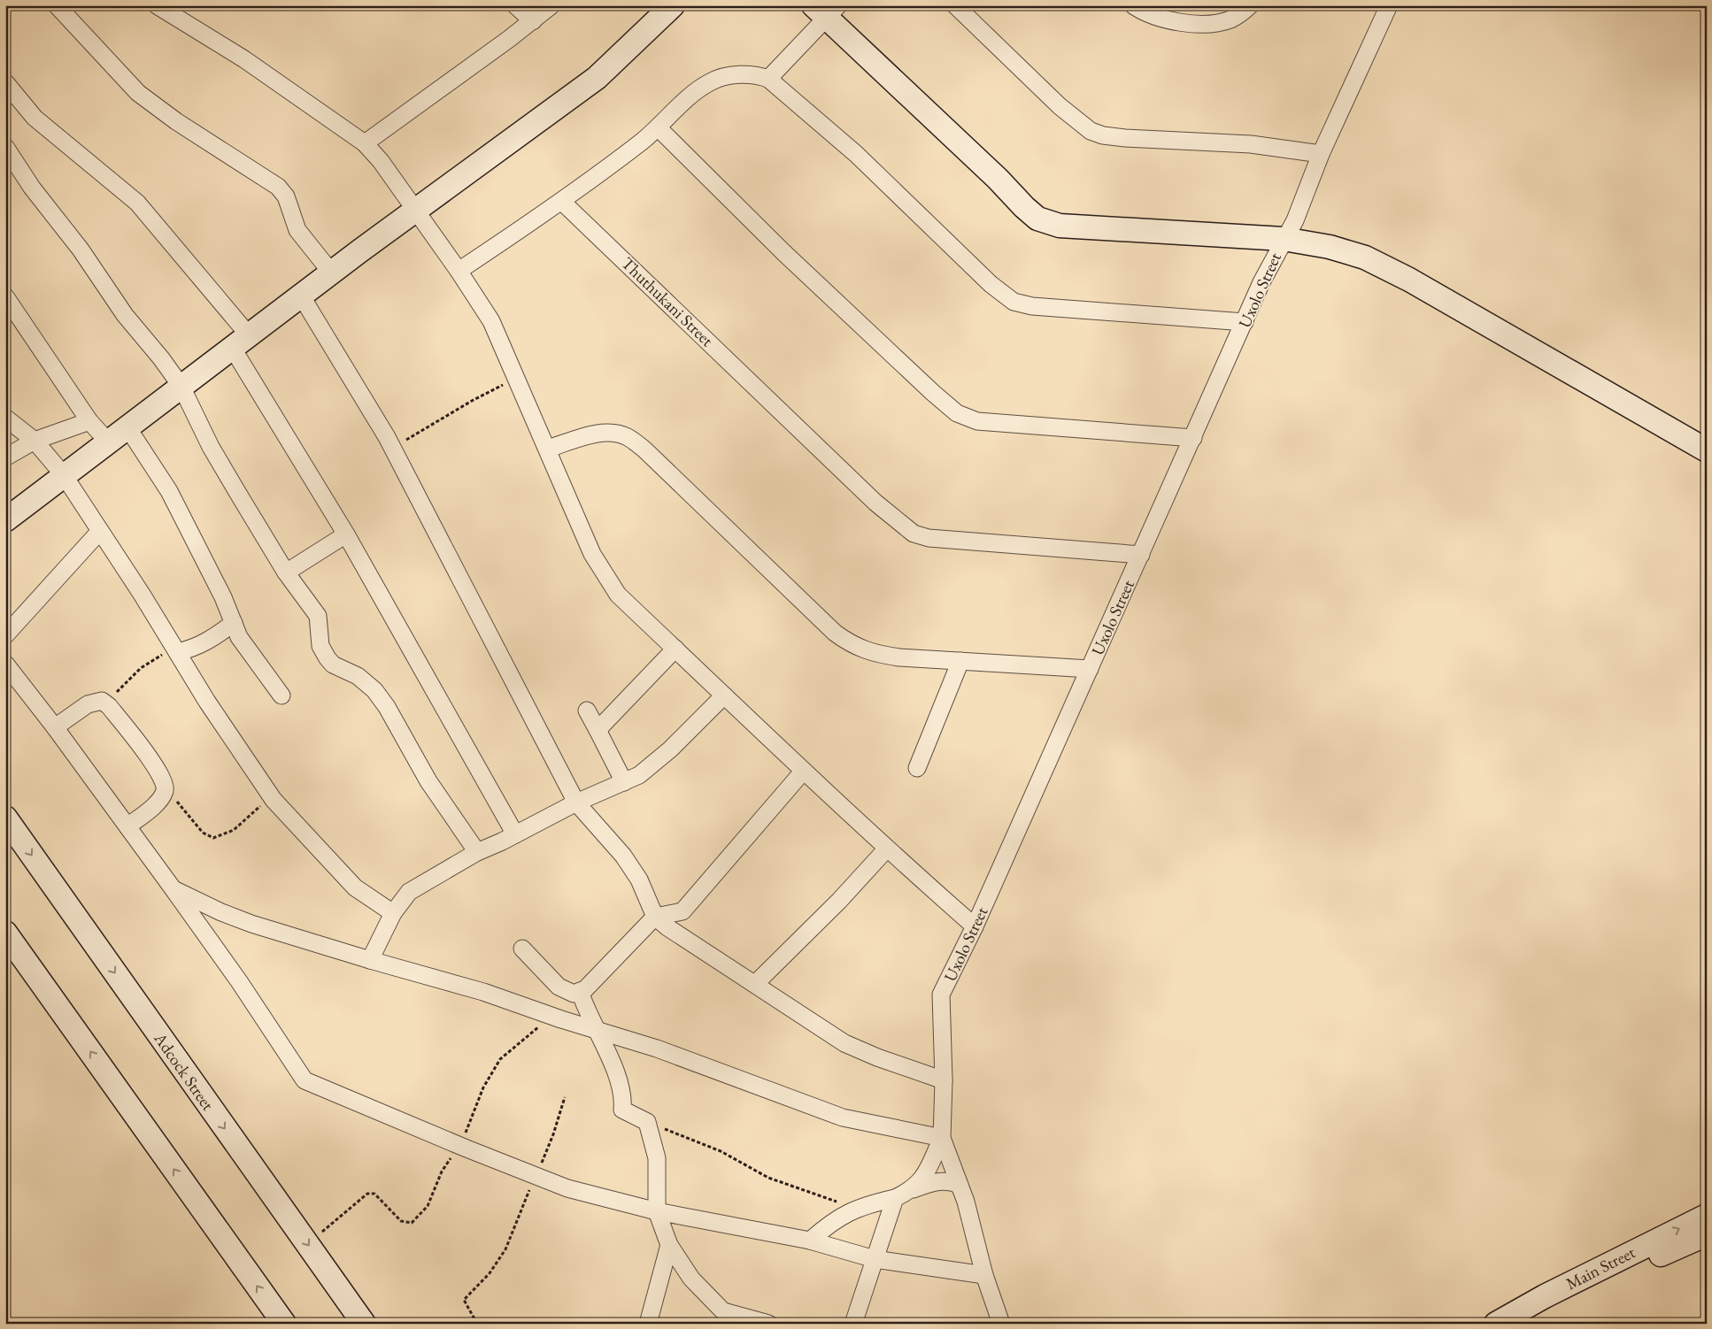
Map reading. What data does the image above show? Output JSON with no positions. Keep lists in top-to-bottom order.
{
  "streets": {
    "street": [
      "Uxolo Street",
      "Thuthukani Street",
      "Adcock Street",
      "Main Street"
    ]
  },
  "crossings": [
    ["Uxolo Street", "Thuthukani Street"]
  ]
}
